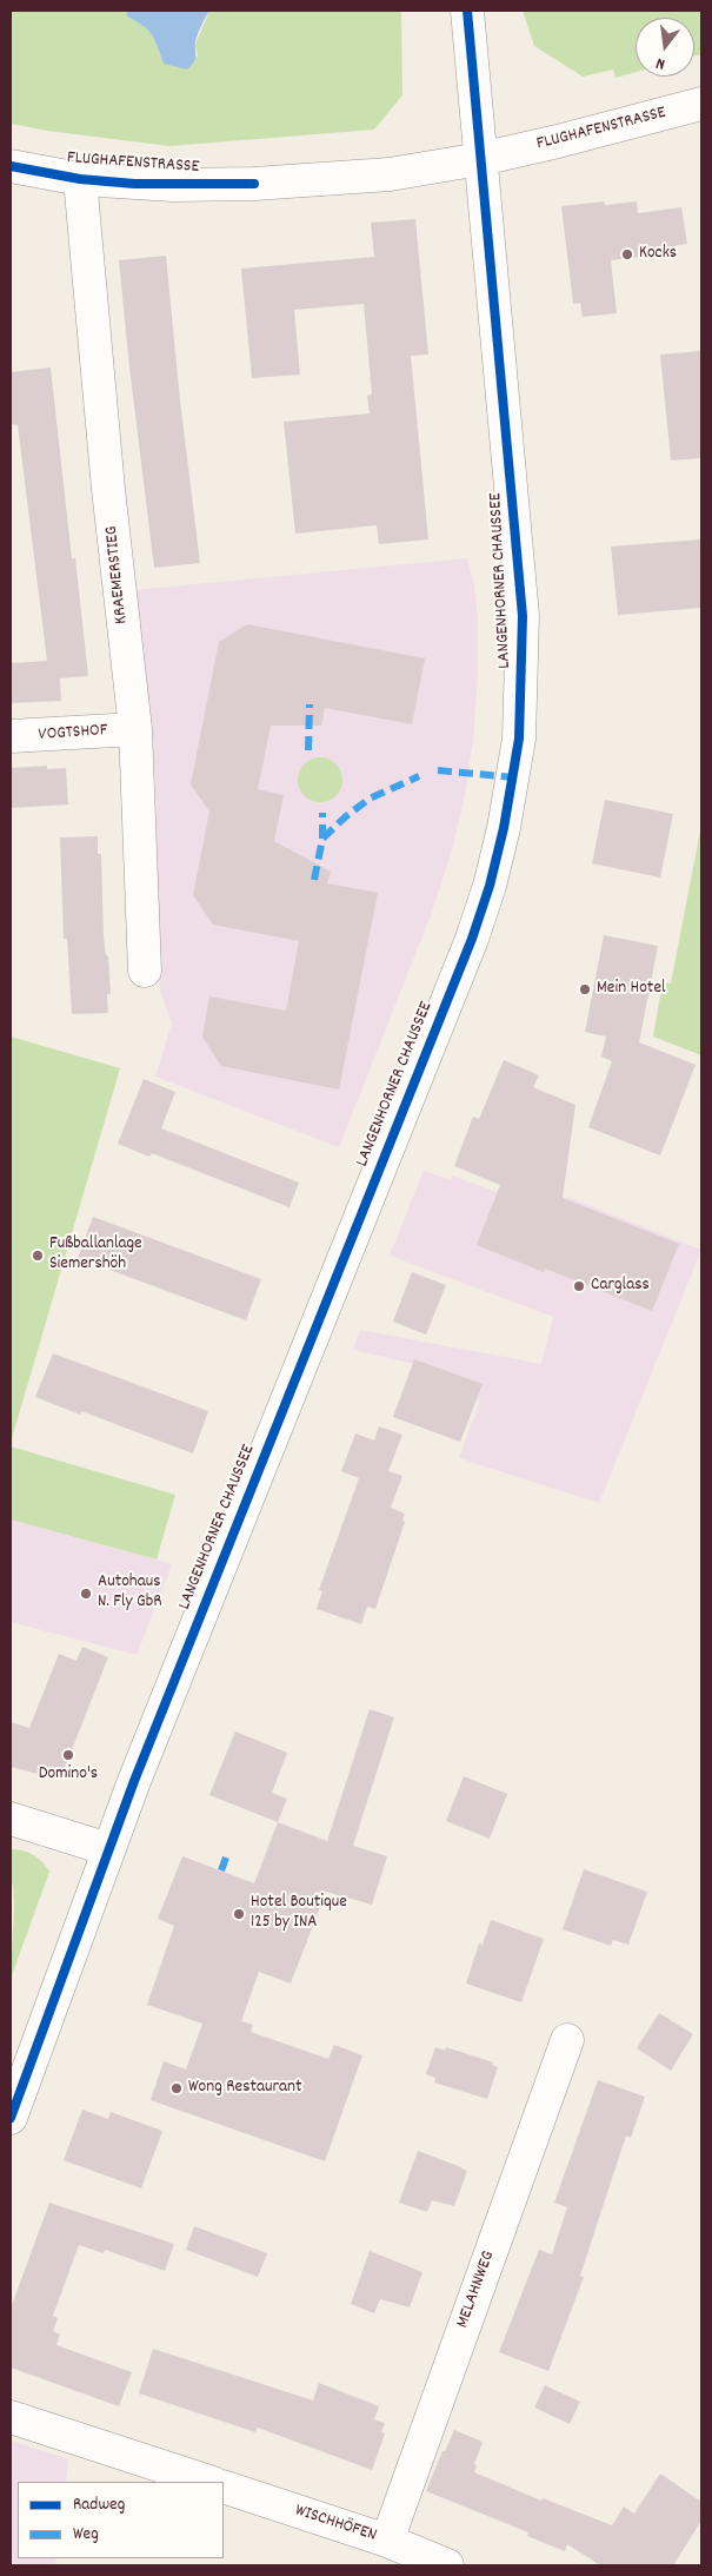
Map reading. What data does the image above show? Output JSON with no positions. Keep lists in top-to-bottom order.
{
  "streets": {
    "street": [
      "FLUGHAFENSTRASSE",
      "KRAEMERSTIEG",
      "LANGENHORNER CHAUSSEE",
      "VOGTSHOF",
      "MELAHNWEG",
      "WISCHHÖFEN"
    ]
  },
  "crossings": [
    ["FLUGHAFENSTRASSE", "KRAEMERSTIEG"],
    ["FLUGHAFENSTRASSE", "LANGENHORNER CHAUSSEE"],
    ["KRAEMERSTIEG", "VOGTSHOF"],
    ["MELAHNWEG", "WISCHHÖFEN"]
  ],
  "places": [
    "Kocks",
    "Mein Hotel",
    "Fußballanlage Siemershöh",
    "Carglass",
    "Autohaus N. Fly GbR",
    "Domino's",
    "Hotel Boutique 125 by INA",
    "Wong Restaurant"
  ],
  "legend": ["Radweg", "Weg"],
  "north": "bottom"
}
